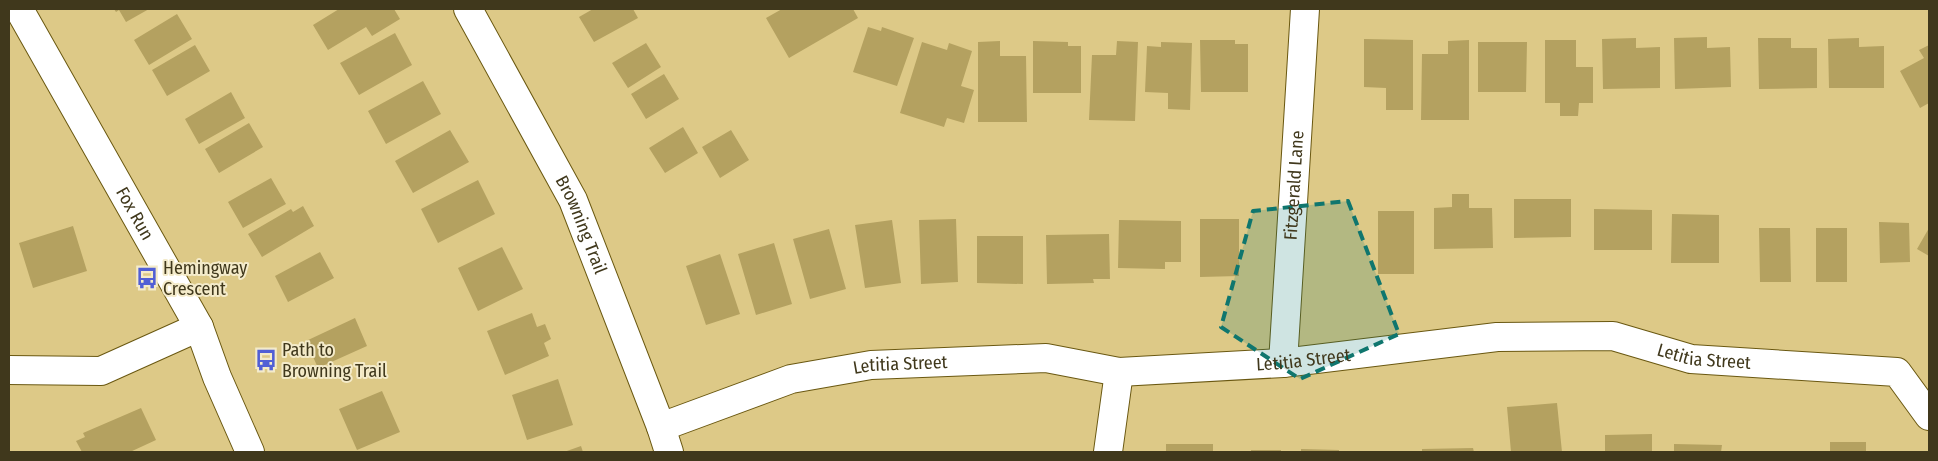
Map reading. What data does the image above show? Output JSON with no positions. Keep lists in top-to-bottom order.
{
  "streets": {
    "street": [
      "Fitzgerald Lane",
      "Fox Run",
      "Browning Trail",
      "Letitia Street"
    ]
  },
  "crossings": [
    ["Fitzgerald Lane", "Letitia Street"],
    ["Browning Trail", "Letitia Street"]
  ],
  "places": {
    "bus stop": ["Hemingway Crescent", "Path to Browning Trail"]
  }
}
